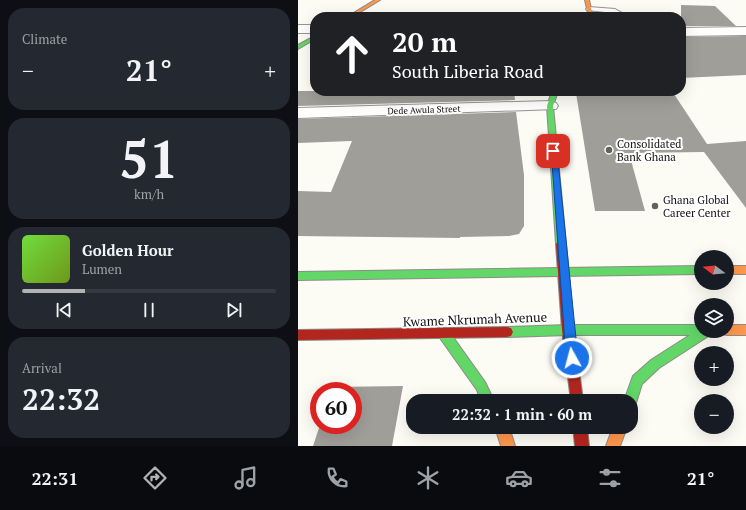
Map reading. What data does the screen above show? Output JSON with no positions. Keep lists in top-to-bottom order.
{
  "streets": {
    "main road": ["Kwame Nkrumah Avenue"],
    "street": ["Dede Awula Street"]
  },
  "places": ["Consolidated Bank Ghana", "Ghana Global Career Center"],
  "north": "left",
  "page": {
    "tile": [
      "Climate",
      ["51", "km/h"],
      ["Arrival", "22:32"]
    ],
    "turn": ["20 m", "South Liberia Road"],
    "heat": ["−", "21°", "+"],
    "song": ["Golden Hour", "Lumen"],
    "map_buttons": ["+", "−"],
    "limit": "60",
    "trip": "22:32 · 1 min · 60 m",
    "tabs": ["22:31", "21°"]
  }
}
